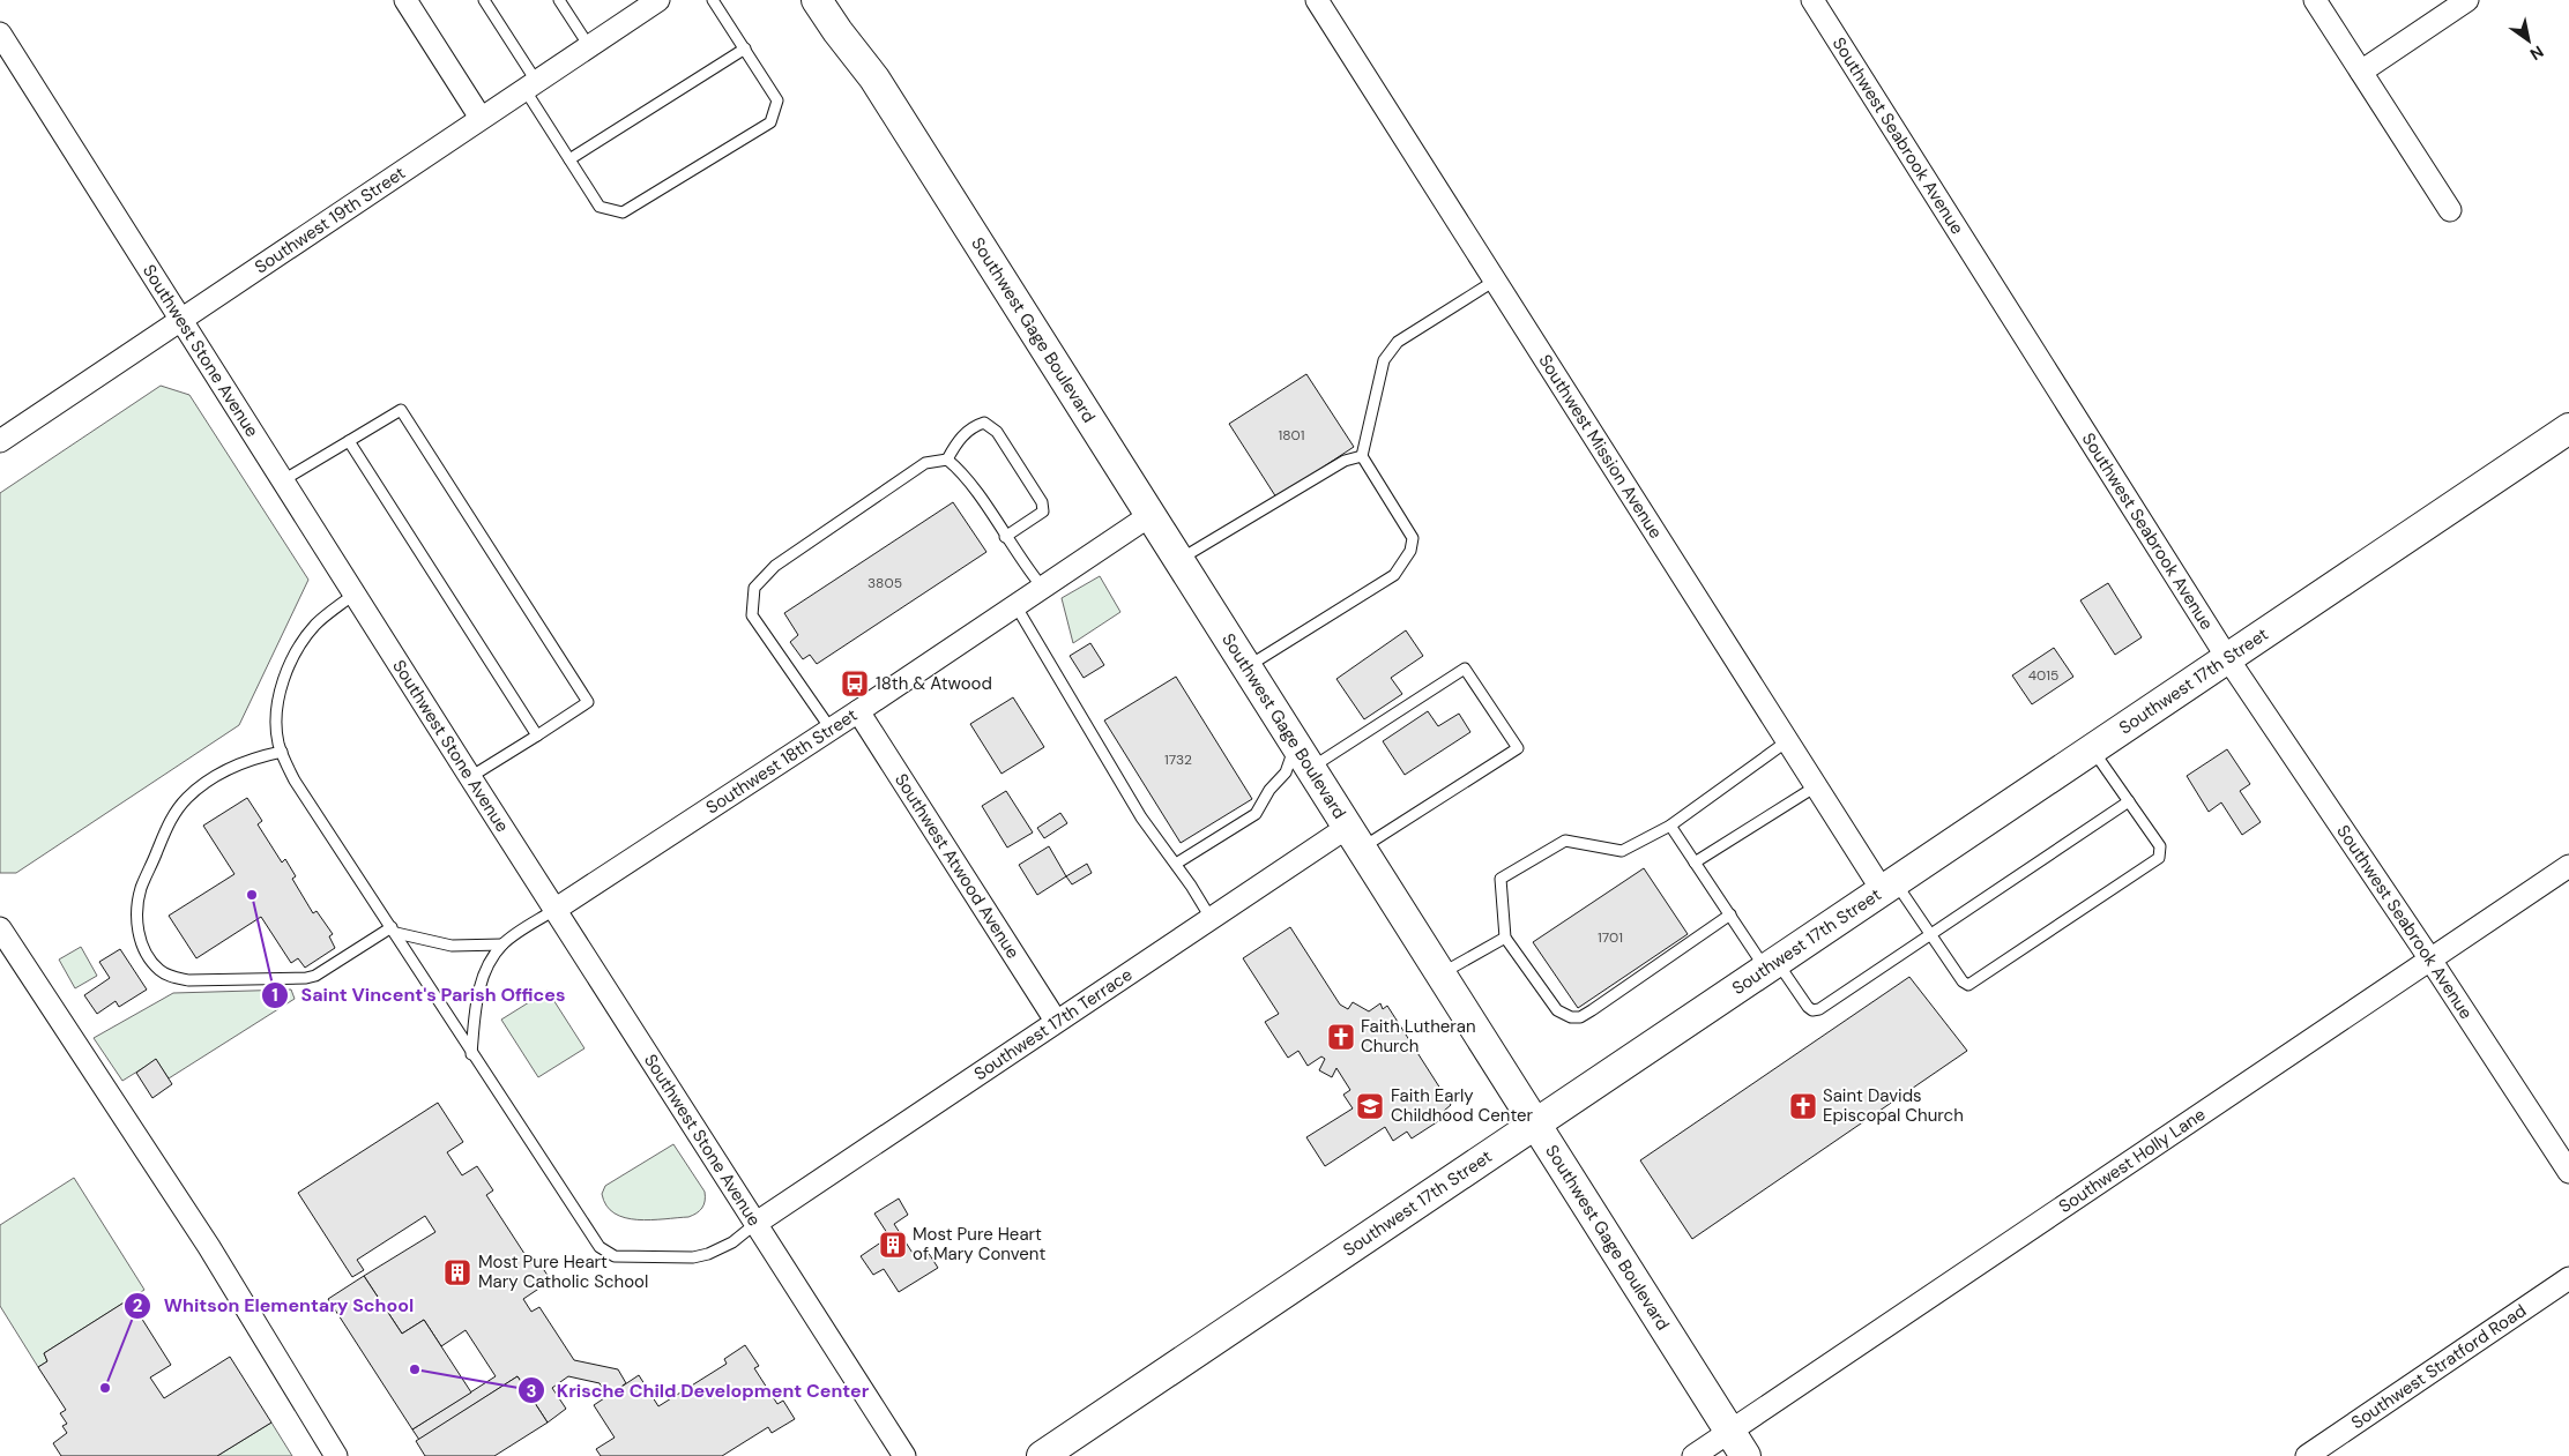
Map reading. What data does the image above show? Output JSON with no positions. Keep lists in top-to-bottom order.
{
  "streets": {
    "main road": ["Southwest Gage Boulevard", "Southwest 17th Street"],
    "street": [
      "Southwest Seabrook Avenue",
      "Southwest 19th Street",
      "Southwest Stone Avenue",
      "Southwest Mission Avenue",
      "Southwest 18th Street",
      "Southwest Atwood Avenue",
      "Southwest 17th Terrace",
      "Southwest Holly Lane",
      "Southwest Stratford Road"
    ]
  },
  "crossings": [
    ["Southwest Seabrook Avenue", "Southwest 17th Street"],
    ["Southwest Seabrook Avenue", "Southwest Holly Lane"],
    ["Southwest 19th Street", "Southwest Stone Avenue"],
    ["Southwest Gage Boulevard", "Southwest 17th Street"],
    ["Southwest Gage Boulevard", "Southwest 18th Street"],
    ["Southwest Gage Boulevard", "Southwest 17th Terrace"],
    ["Southwest Gage Boulevard", "Southwest Holly Lane"],
    ["Southwest Stone Avenue", "Southwest 18th Street"],
    ["Southwest Stone Avenue", "Southwest 17th Terrace"],
    ["Southwest Mission Avenue", "Southwest 17th Street"],
    ["Southwest 18th Street", "Southwest Atwood Avenue"],
    ["Southwest Atwood Avenue", "Southwest 17th Terrace"]
  ],
  "places": {
    "bus stop": ["18th & Atwood"],
    "other": ["Saint Vincent's Parish Offices", "Krische Child Development Center", "Whitson Elementary School"],
    "church": ["Faith Lutheran Church", "Saint Davids Episcopal Church"],
    "school or university": ["Faith Early Childhood Center"],
    "building": ["Most Pure Heart of Mary Convent", "Most Pure Heart Mary Catholic School"]
  },
  "house_numbers": [
    "1801",
    "3805",
    "4015",
    "1732",
    "1701"
  ],
  "north": "bottom right"
}
